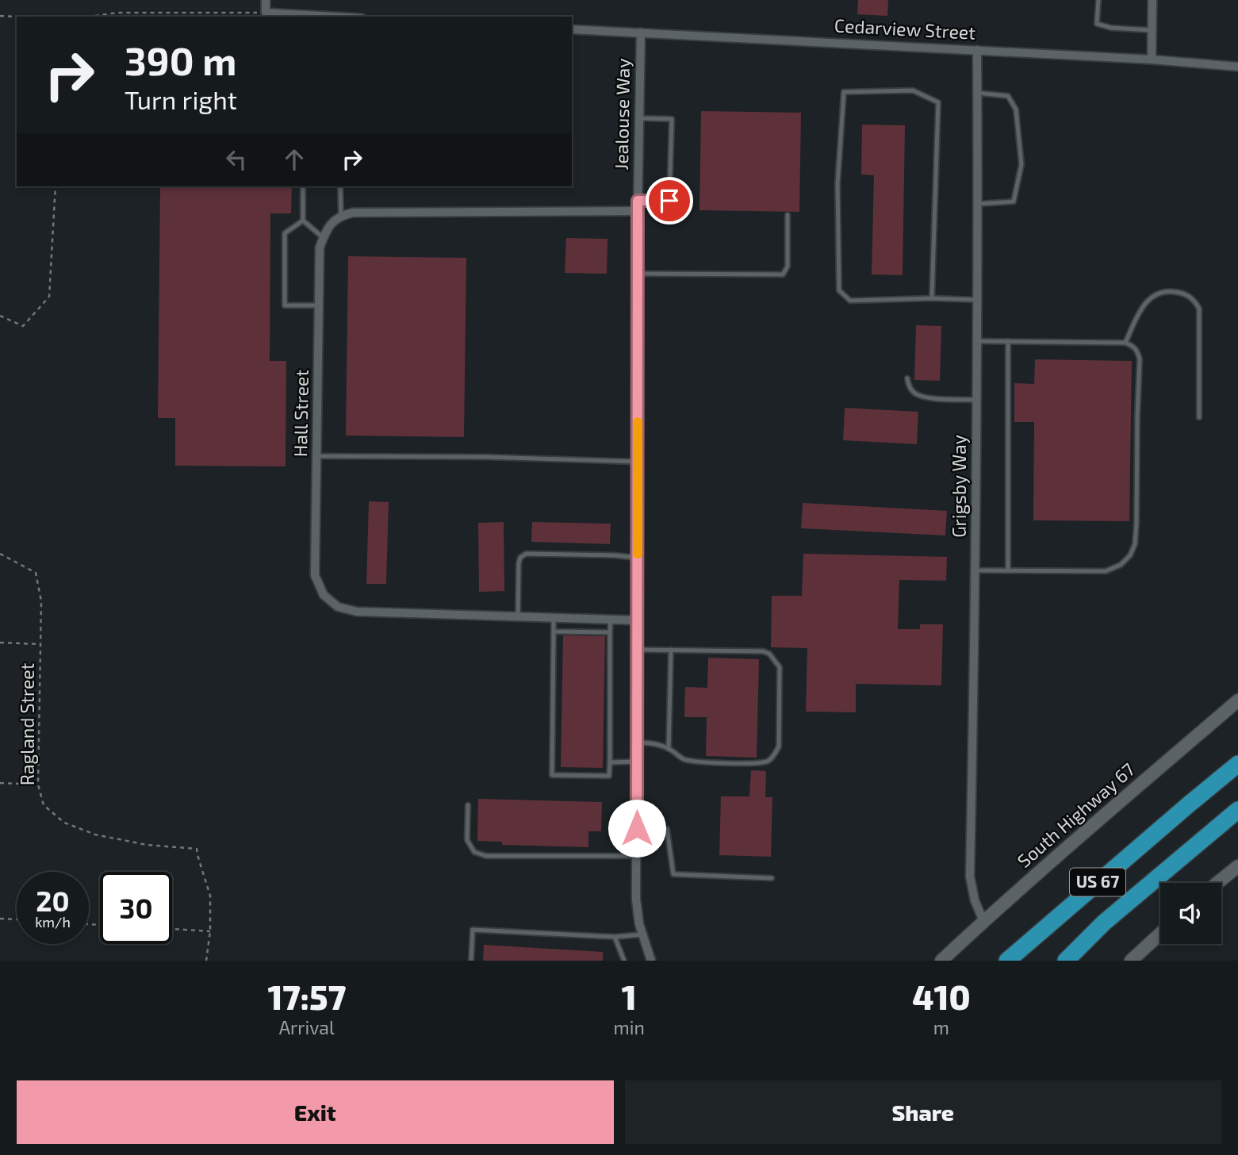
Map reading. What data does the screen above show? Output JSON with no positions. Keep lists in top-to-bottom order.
{
  "streets": {
    "highway": ["US 67"],
    "main road": ["South Highway 67"],
    "street": [
      "Cedarview Street",
      "Jealouse Way",
      "Hall Street",
      "Grigsby Way"
    ],
    "path": ["Ragland Street"]
  },
  "crossings": [
    ["Cedarview Street", "Jealouse Way"],
    ["Cedarview Street", "Grigsby Way"],
    ["Jealouse Way", "Hall Street"],
    ["Grigsby Way", "South Highway 67"]
  ],
  "page": {
    "turn": ["390 m", "Turn right"],
    "speed": "20 km/h",
    "limit": "30",
    "eta": [
      "17:57",
      "Arrival",
      "1",
      "min",
      "410",
      "m"
    ],
    "buttons": ["Exit", "Share"]
  }
}
